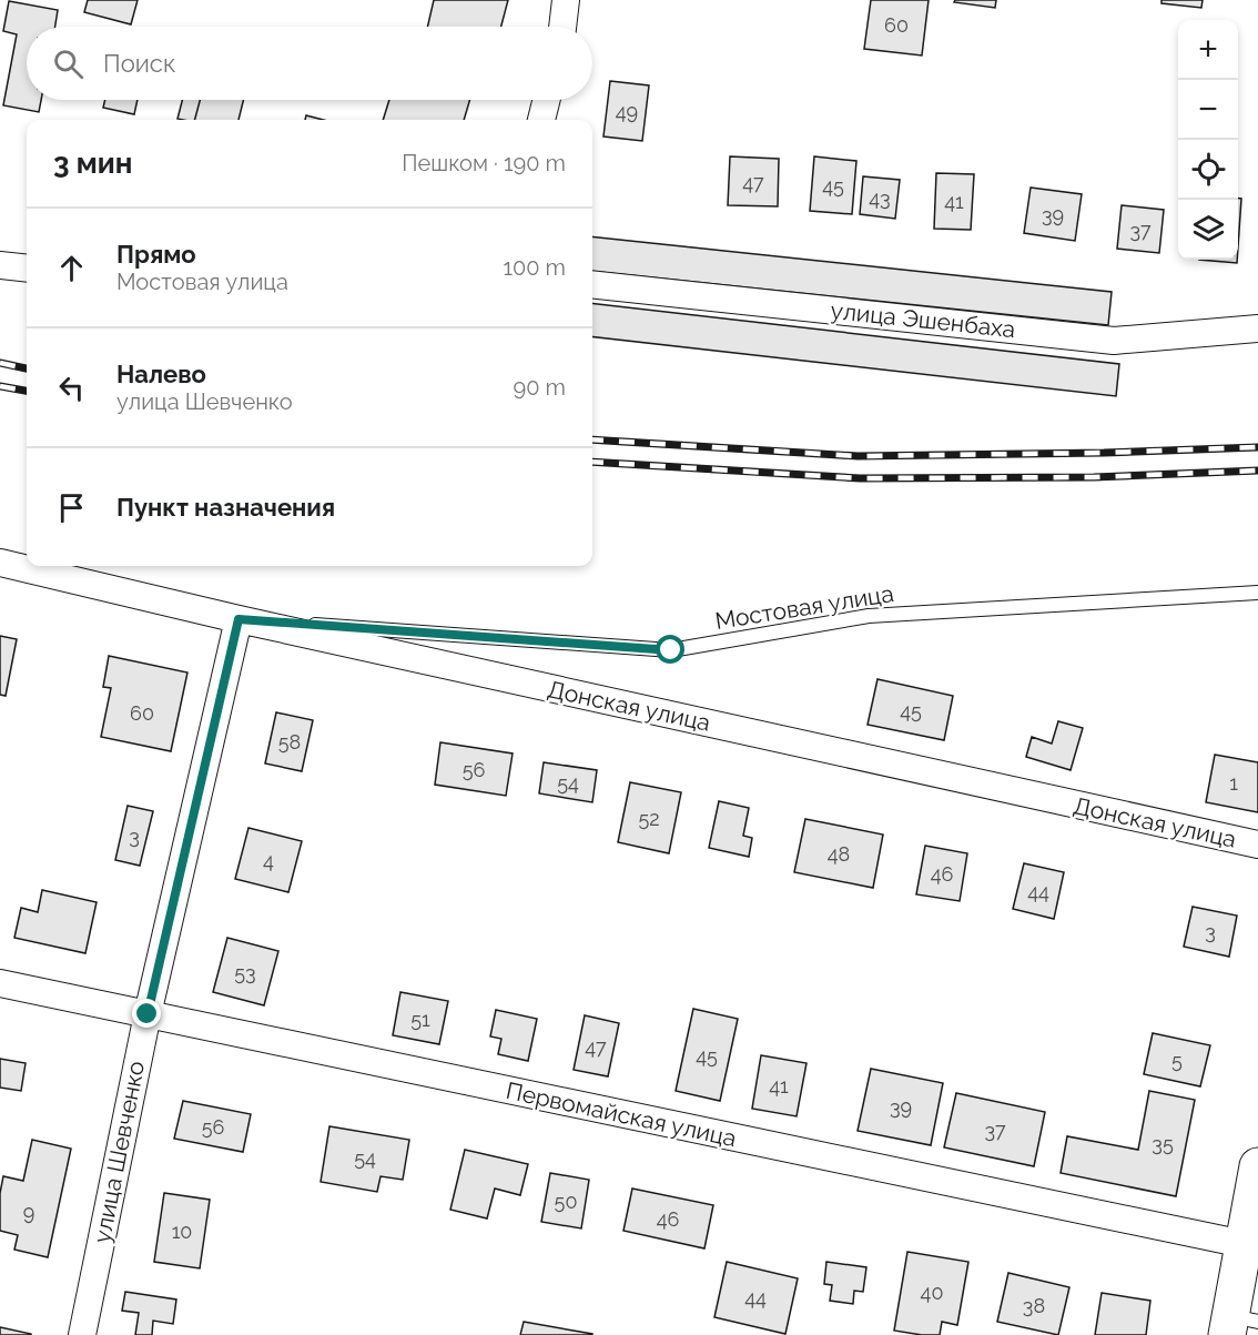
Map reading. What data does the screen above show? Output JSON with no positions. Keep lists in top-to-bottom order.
{
  "streets": {
    "street": [
      "улица Эшенбаха",
      "Донская улица",
      "Первомайская улица",
      "улица Шевченко"
    ],
    "lane": ["Мостовая улица"]
  },
  "crossings": [
    ["Мостовая улица", "Донская улица"],
    ["Мостовая улица", "улица Шевченко"],
    ["Донская улица", "улица Шевченко"],
    ["Первомайская улица", "улица Шевченко"]
  ],
  "house_numbers": [
    "60",
    "49",
    "47",
    "45",
    "43",
    "41",
    "39",
    "37",
    "45",
    "60",
    "58",
    "56",
    "54",
    "1",
    "52",
    "3",
    "48",
    "4",
    "46",
    "44",
    "3",
    "53",
    "51",
    "47",
    "45",
    "5",
    "41",
    "39",
    "56",
    "37",
    "35",
    "54",
    "50",
    "9",
    "46",
    "10",
    "40",
    "44",
    "38"
  ],
  "page": {
    "map_buttons": ["+", "−"],
    "search": "Поиск",
    "heading": ["3 мин", "Пешком · 190 m"],
    "list": [
      ["Прямо", "Мостовая улица", "100 m"],
      ["Налево", "улица Шевченко", "90 m"],
      "Пункт назначения"
    ]
  }
}
